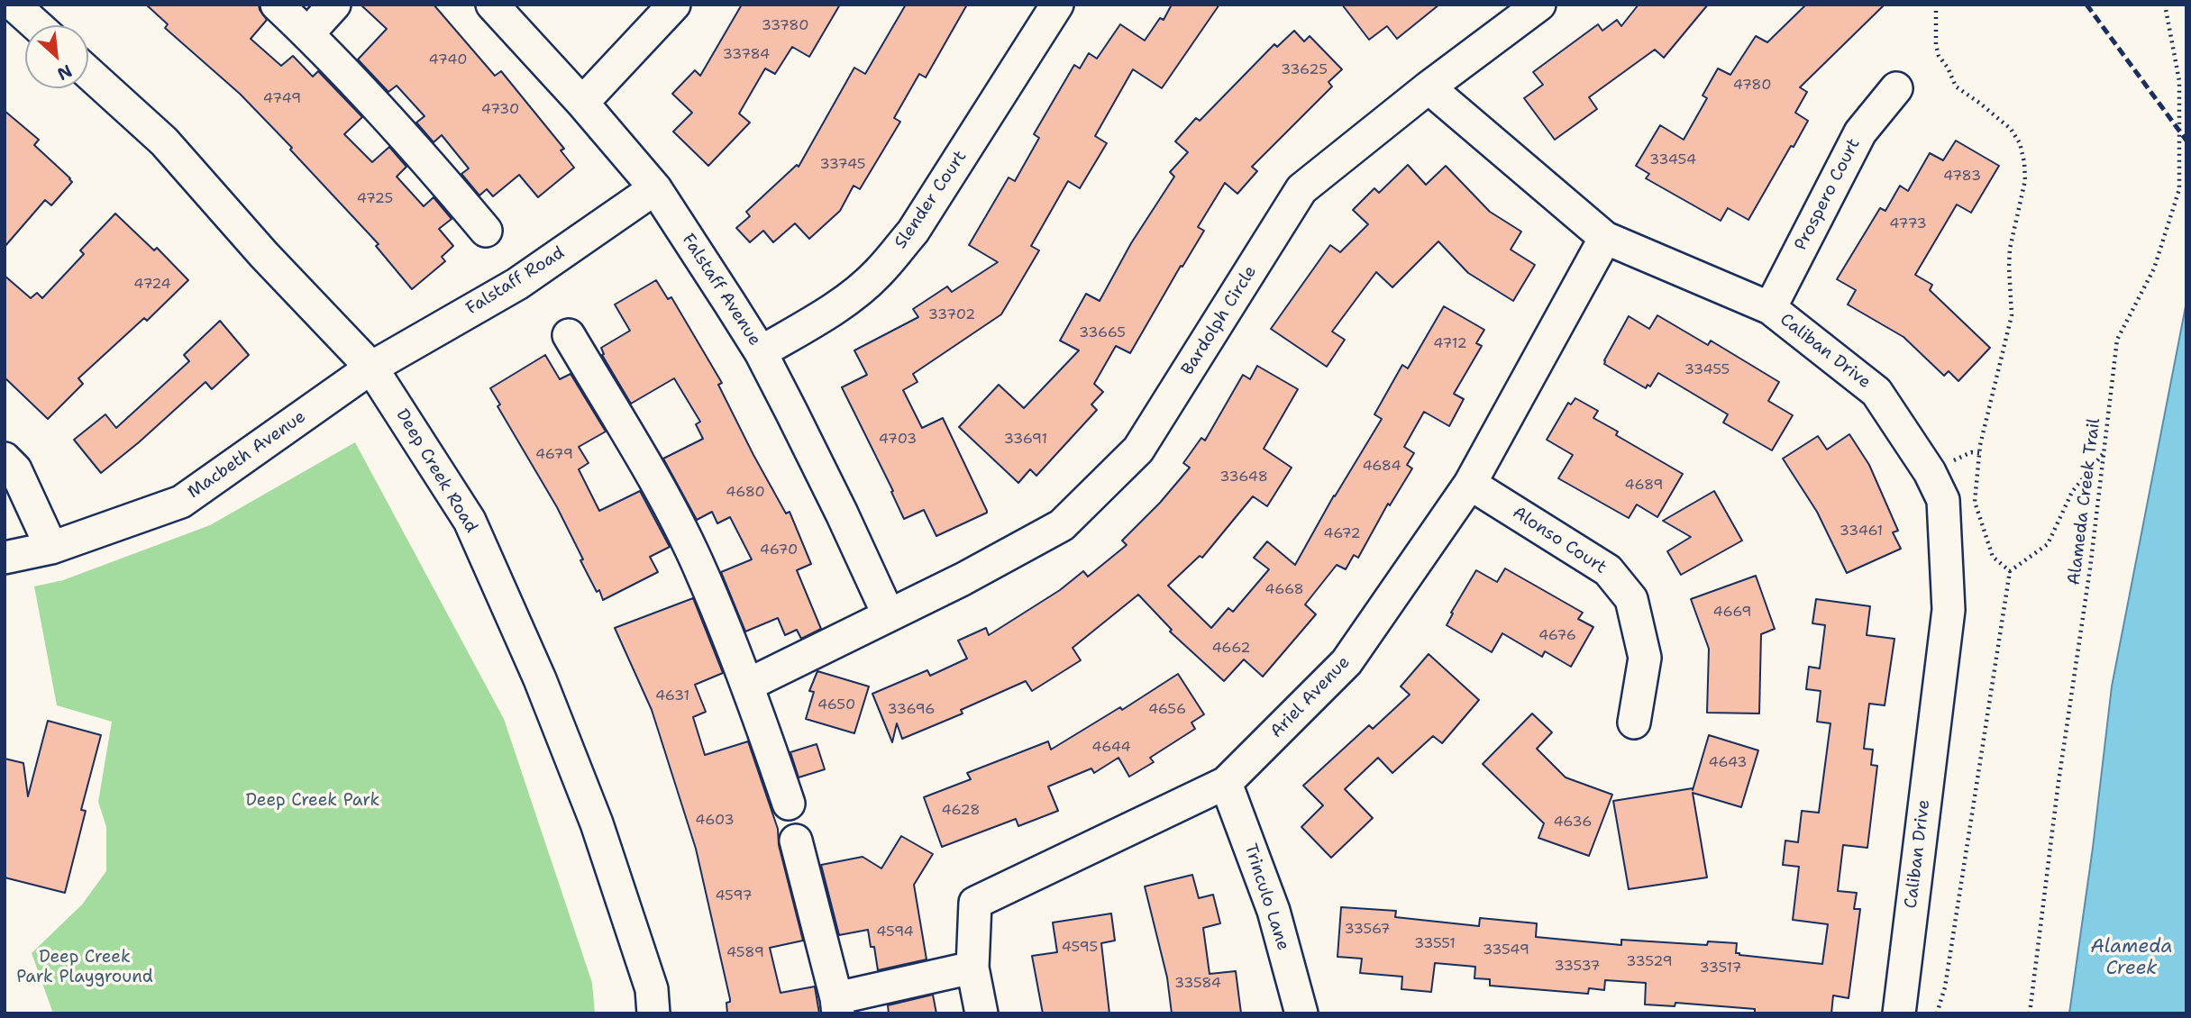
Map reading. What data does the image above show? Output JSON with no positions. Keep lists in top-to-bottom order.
{
  "streets": {
    "street": [
      "Prospero Court",
      "Slender Court",
      "Falstaff Road",
      "Falstaff Avenue",
      "Bardolph Circle",
      "Caliban Drive",
      "Macbeth Avenue",
      "Deep Creek Road",
      "Alonso Court",
      "Ariel Avenue",
      "Trinculo Lane"
    ],
    "path": ["Alameda Creek Trail"]
  },
  "crossings": [
    ["Prospero Court", "Caliban Drive"],
    ["Slender Court", "Falstaff Avenue"],
    ["Falstaff Road", "Falstaff Avenue"],
    ["Falstaff Road", "Macbeth Avenue"],
    ["Falstaff Road", "Deep Creek Road"],
    ["Falstaff Avenue", "Bardolph Circle"],
    ["Bardolph Circle", "Caliban Drive"],
    ["Caliban Drive", "Ariel Avenue"],
    ["Macbeth Avenue", "Deep Creek Road"],
    ["Alonso Court", "Ariel Avenue"],
    ["Ariel Avenue", "Trinculo Lane"]
  ],
  "water": ["Alameda Creek"],
  "parks": ["Deep Creek Park", "Deep Creek Park Playground"],
  "house_numbers": [
    "33780",
    "33784",
    "4740",
    "33625",
    "4780",
    "4749",
    "4730",
    "33454",
    "33745",
    "4783",
    "4725",
    "4773",
    "4724",
    "33702",
    "33665",
    "4712",
    "33455",
    "4703",
    "33691",
    "4679",
    "4684",
    "33648",
    "4689",
    "4680",
    "33461",
    "4672",
    "4670",
    "4668",
    "4669",
    "4676",
    "4662",
    "4631",
    "4650",
    "33696",
    "4656",
    "4644",
    "4643",
    "4628",
    "4603",
    "4636",
    "4597",
    "33567",
    "4594",
    "33551",
    "4595",
    "33549",
    "4589",
    "33529",
    "33537",
    "33517",
    "33584"
  ],
  "north": "bottom right"
}
